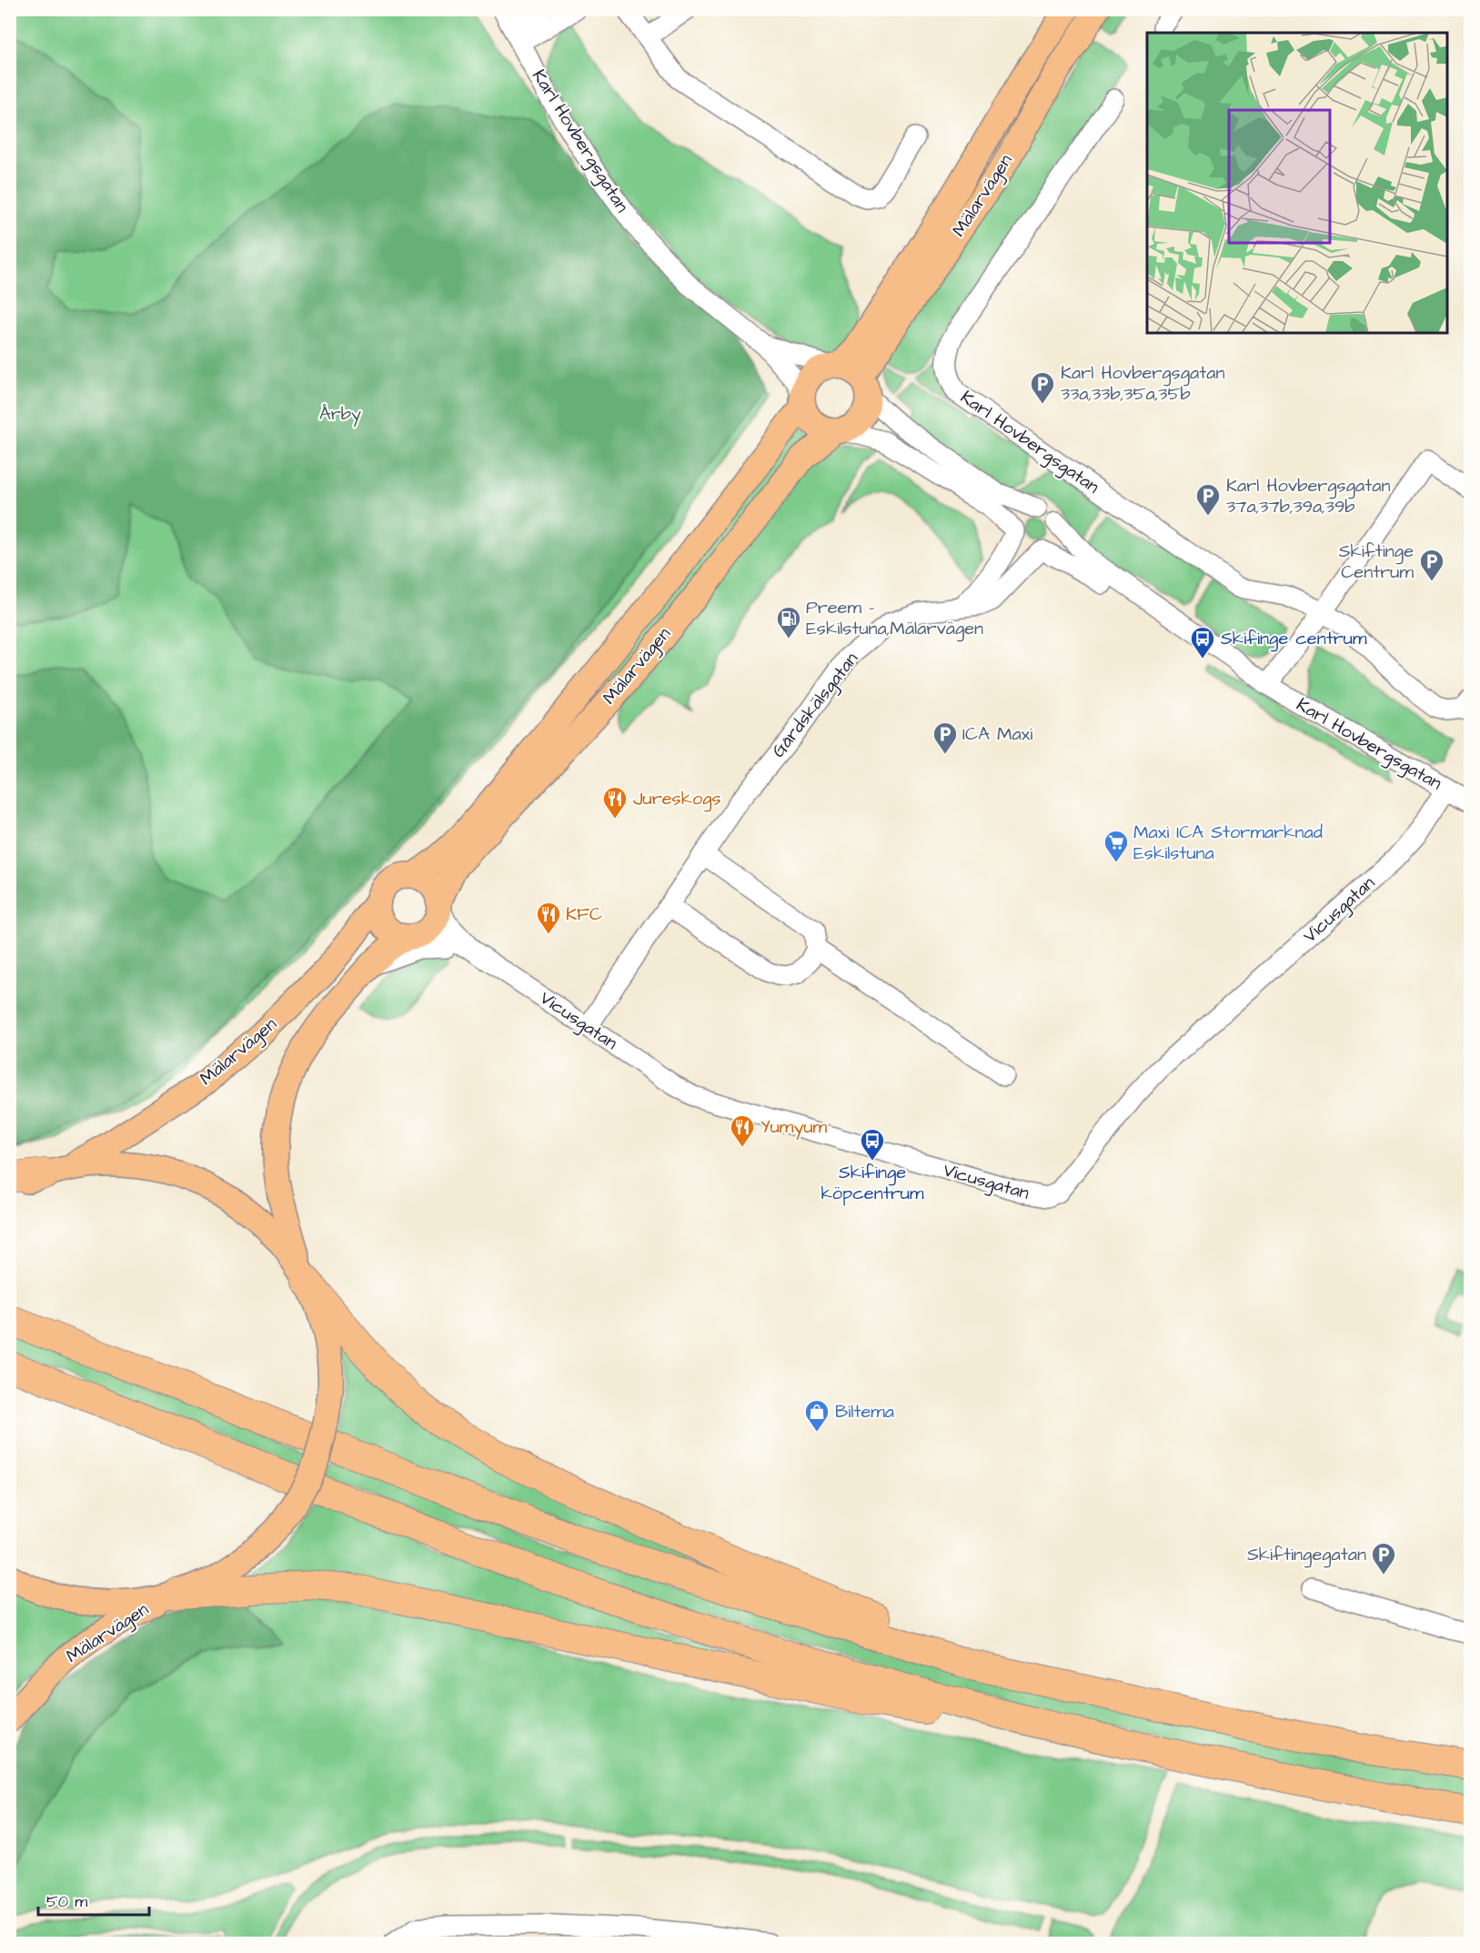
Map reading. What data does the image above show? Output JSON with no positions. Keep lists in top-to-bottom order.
{
  "streets": {
    "main road": ["Mälarvägen"],
    "street": ["Karl Hovbergsgatan", "Gårdskälsgatan", "Vicusgatan"]
  },
  "crossings": [
    ["Karl Hovbergsgatan", "Mälarvägen"],
    ["Karl Hovbergsgatan", "Gårdskälsgatan"],
    ["Karl Hovbergsgatan", "Vicusgatan"],
    ["Mälarvägen", "Vicusgatan"],
    ["Gårdskälsgatan", "Vicusgatan"]
  ],
  "parks": ["Årby"],
  "places": {
    "parking": [
      "Karl Hovbergsgatan 33a,33b,35a,35b",
      "Karl Hovbergsgatan 37a,37b,39a,39b",
      "Skiftinge Centrum",
      "ICA Maxi",
      "Skiftingegatan"
    ],
    "fuel station": ["Preem - Eskilstuna,Mälarvägen"],
    "bus stop": ["Skifinge centrum", "Skifinge köpcentrum"],
    "restaurant": ["Jureskogs", "KFC", "Yumyum"],
    "supermarket": ["Maxi ICA Stormarknad Eskilstuna"],
    "shop": ["Biltema"]
  },
  "scale_bar": "50 m"
}
